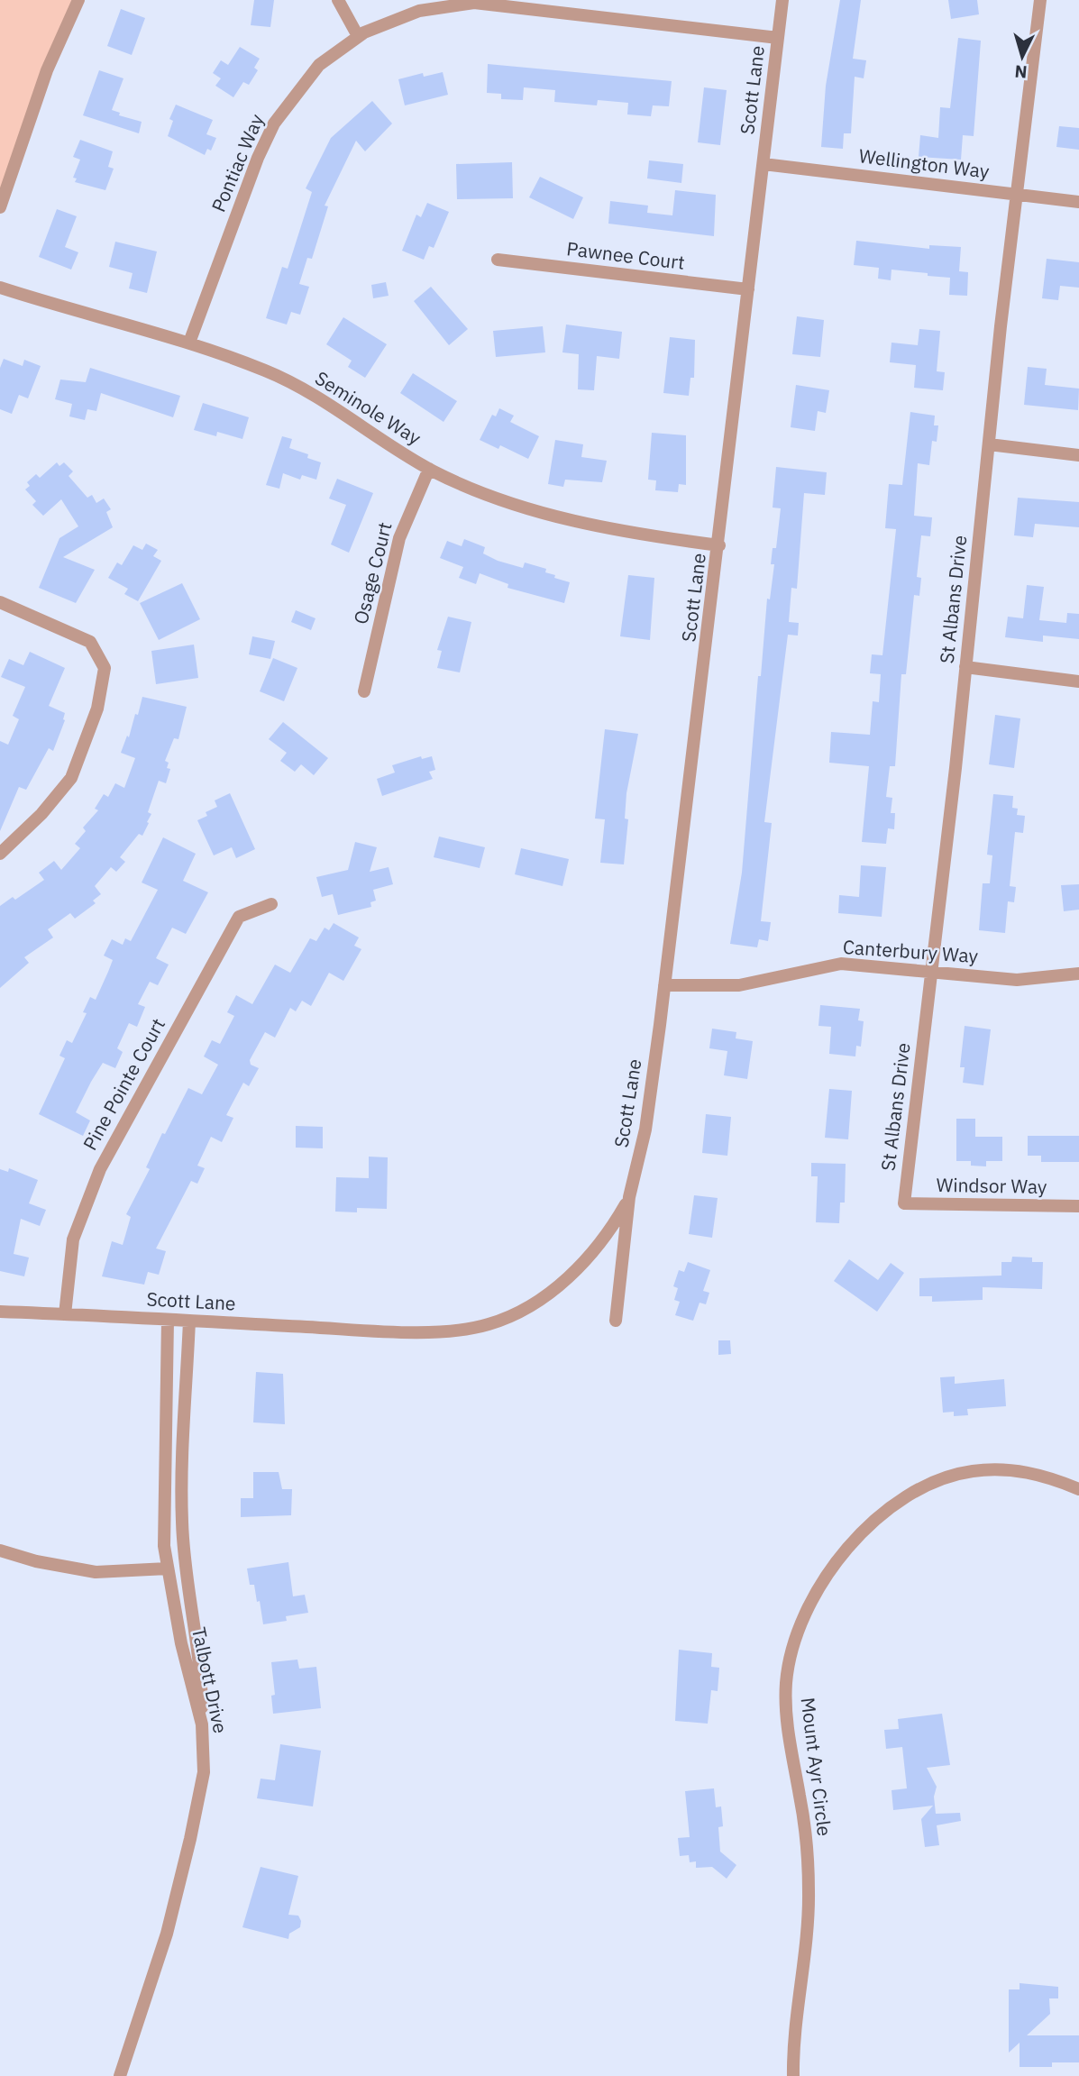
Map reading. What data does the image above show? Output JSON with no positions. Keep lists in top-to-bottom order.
{
  "streets": {
    "street": [
      "Scott Lane",
      "Pontiac Way",
      "Wellington Way",
      "Pawnee Court",
      "Seminole Way",
      "Osage Court",
      "St Albans Drive",
      "Canterbury Way",
      "Pine Pointe Court",
      "Windsor Way",
      "Talbott Drive",
      "Mount Ayr Circle"
    ]
  },
  "crossings": [
    ["Scott Lane", "Pontiac Way"],
    ["Scott Lane", "Wellington Way"],
    ["Scott Lane", "Pawnee Court"],
    ["Scott Lane", "Seminole Way"],
    ["Scott Lane", "Canterbury Way"],
    ["Scott Lane", "Pine Pointe Court"],
    ["Scott Lane", "Talbott Drive"],
    ["Pontiac Way", "Seminole Way"],
    ["Wellington Way", "St Albans Drive"],
    ["Seminole Way", "Osage Court"],
    ["St Albans Drive", "Canterbury Way"],
    ["St Albans Drive", "Windsor Way"]
  ],
  "north": "bottom"
}
